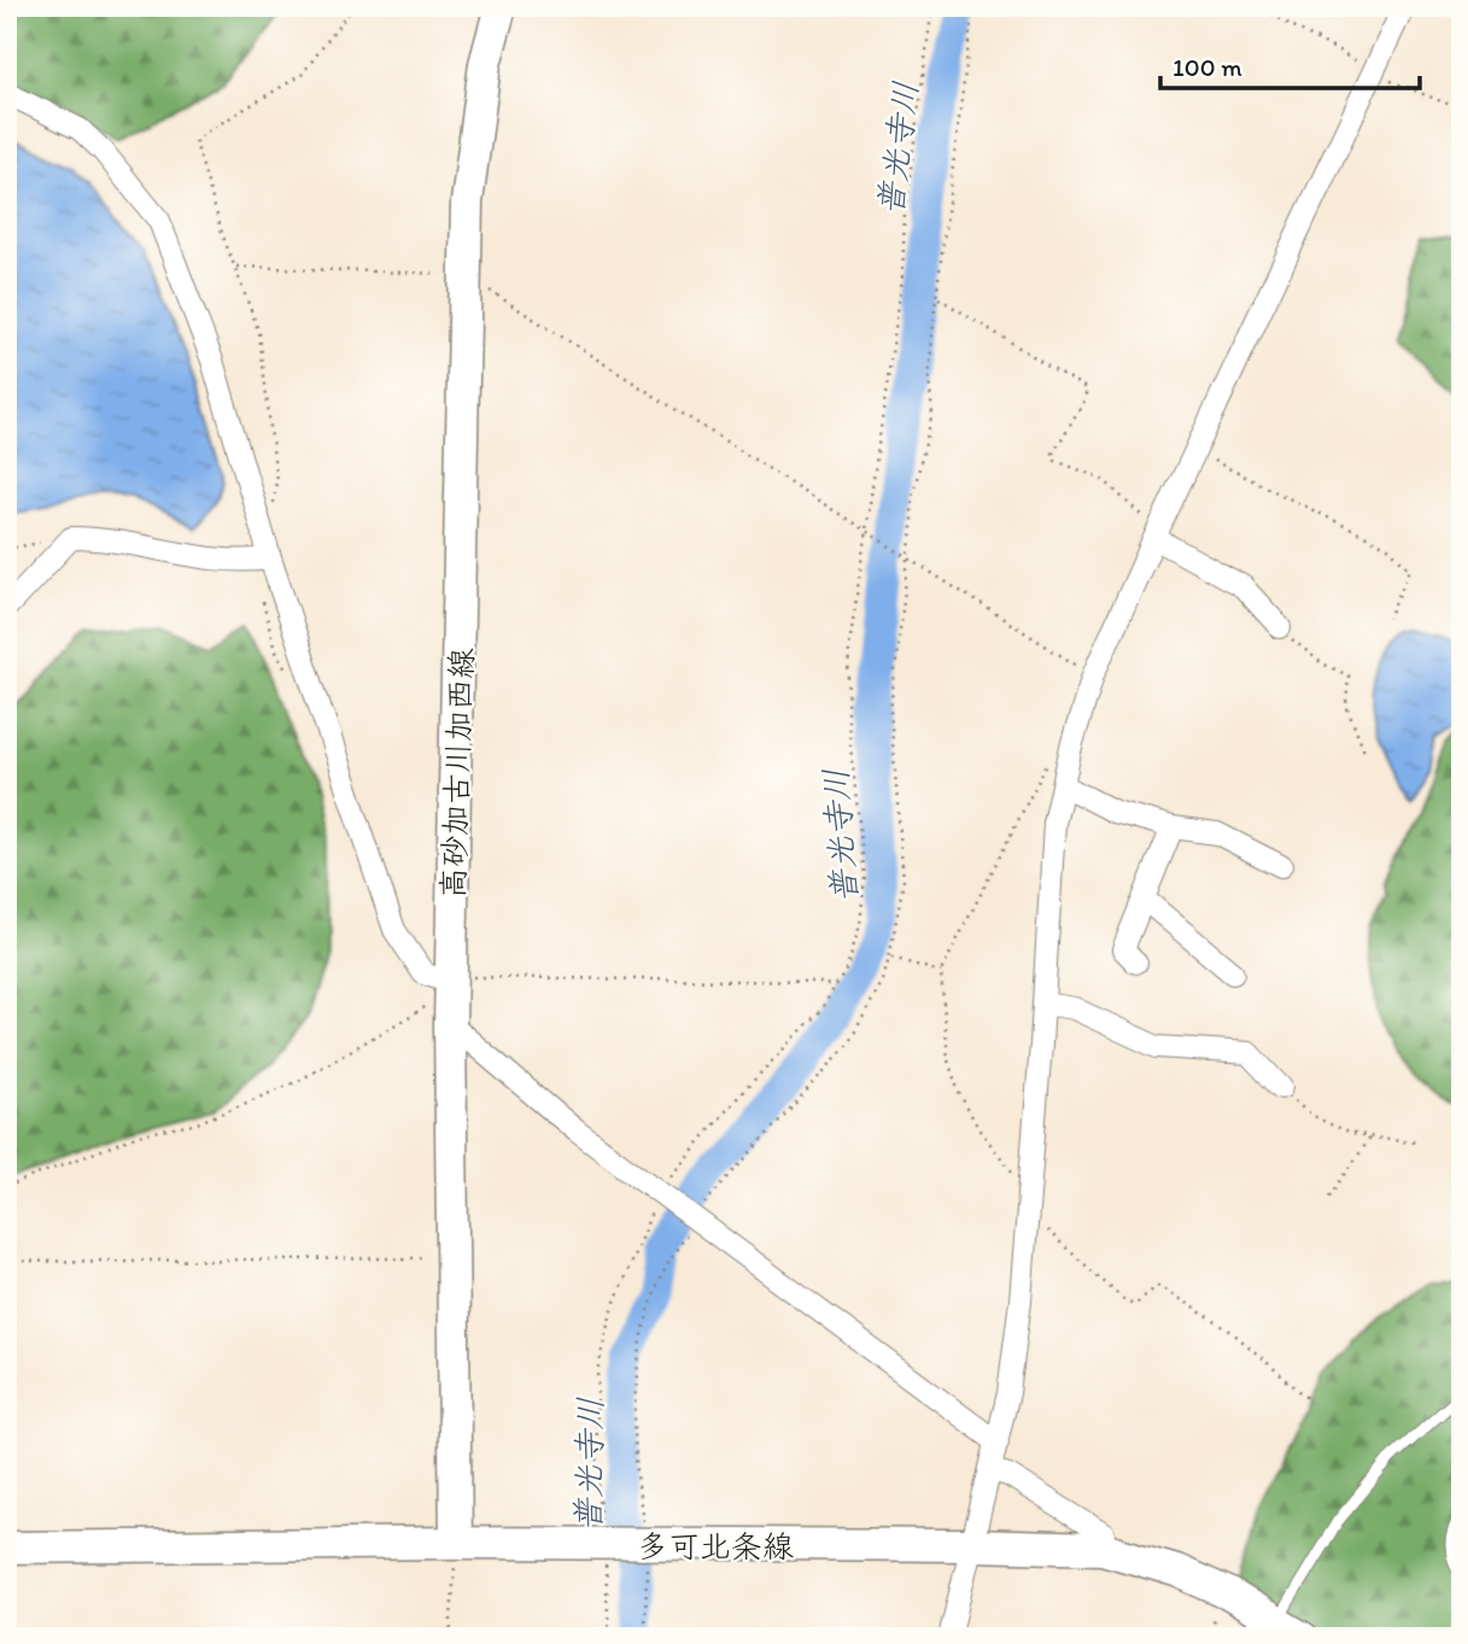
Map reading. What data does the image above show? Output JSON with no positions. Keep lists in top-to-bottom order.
{
  "streets": {
    "main road": ["高砂加古川加西線", "多可北条線"]
  },
  "crossings": [
    ["高砂加古川加西線", "多可北条線"]
  ],
  "water": ["普光寺川"],
  "scale_bar": "100 m"
}
